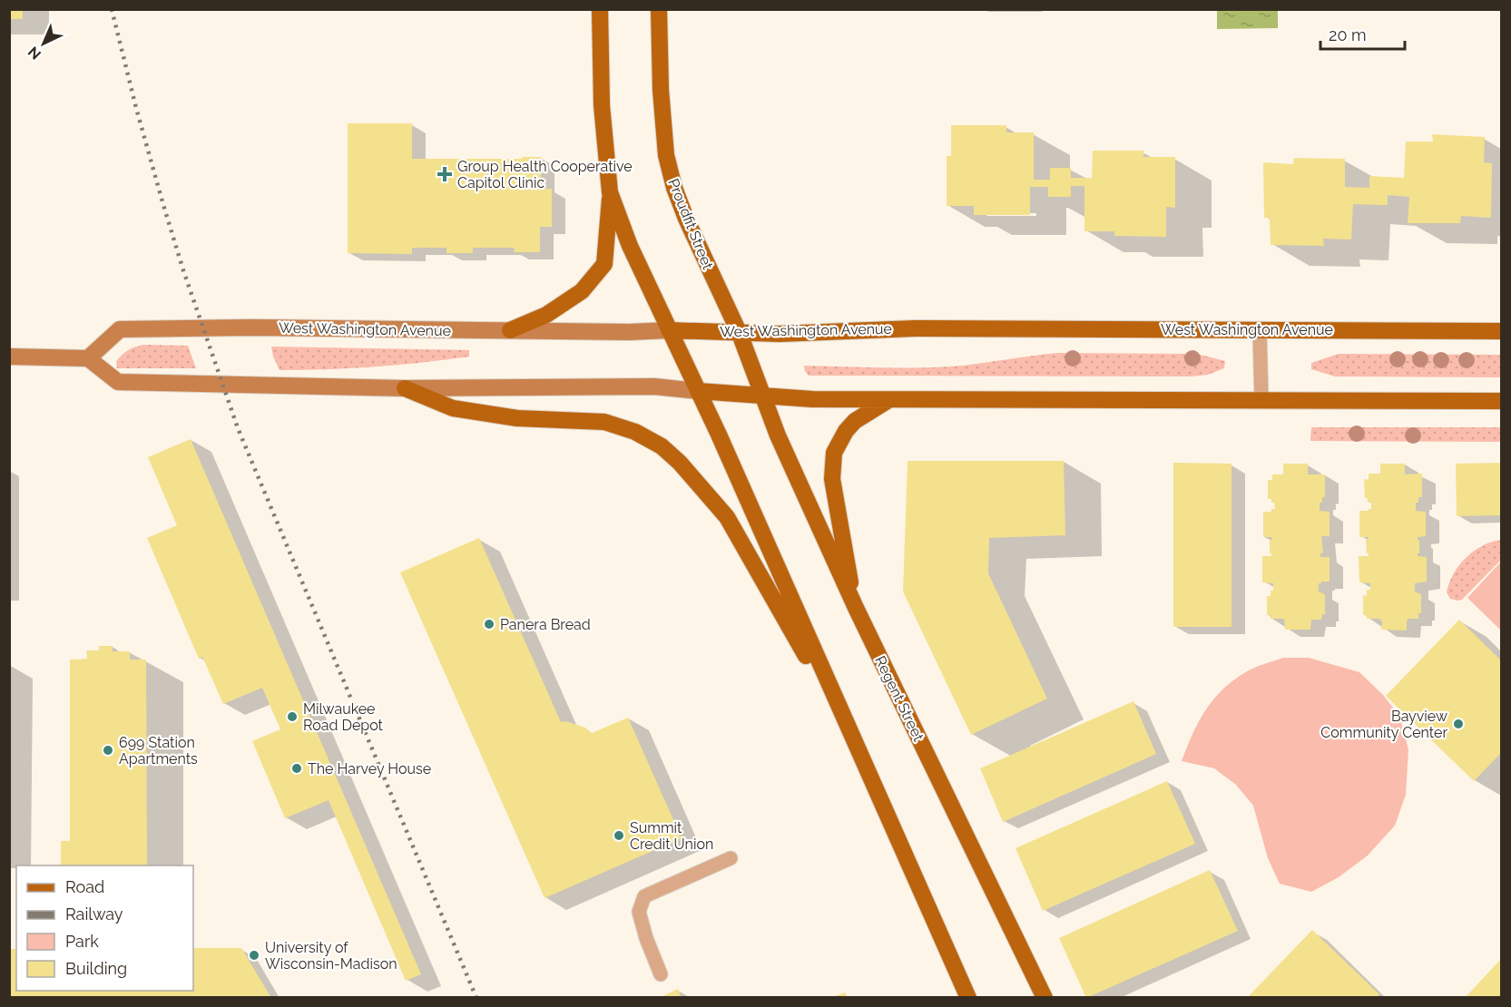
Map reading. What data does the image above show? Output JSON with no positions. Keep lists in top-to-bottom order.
{
  "streets": {
    "main road": ["Proudfit Street", "West Washington Avenue", "Regent Street"]
  },
  "crossings": [
    ["Proudfit Street", "West Washington Avenue"],
    ["Proudfit Street", "Regent Street"]
  ],
  "places": {
    "health": ["Group Health Cooperative Capitol Clinic"],
    "other": [
      "Panera Bread",
      "Milwaukee Road Depot",
      "Bayview Community Center",
      "699 Station Apartments",
      "The Harvey House",
      "Summit Credit Union",
      "University of Wisconsin-Madison"
    ]
  },
  "legend": [
    "Road",
    "Railway",
    "Park",
    "Building"
  ],
  "scale_bar": "20 m",
  "north": "bottom left"
}
